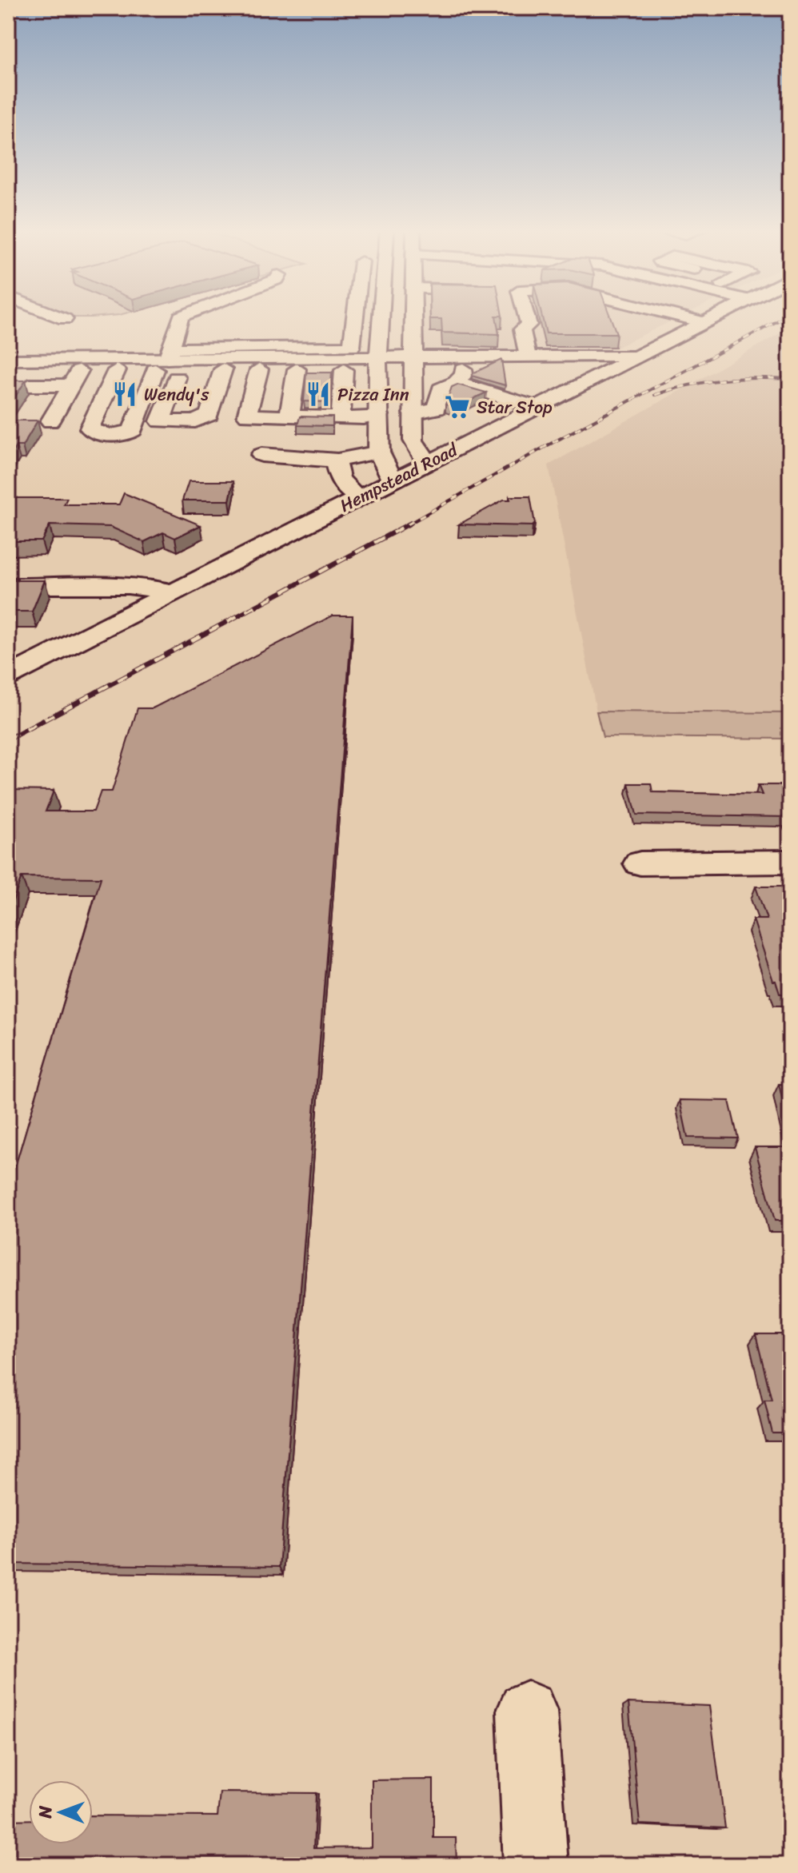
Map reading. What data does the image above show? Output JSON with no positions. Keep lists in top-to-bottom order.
{
  "streets": {
    "main road": ["Hempstead Road"]
  },
  "places": {
    "restaurant": ["Wendy's", "Pizza Inn"],
    "supermarket": ["Star Stop"]
  },
  "north": "left"
}
